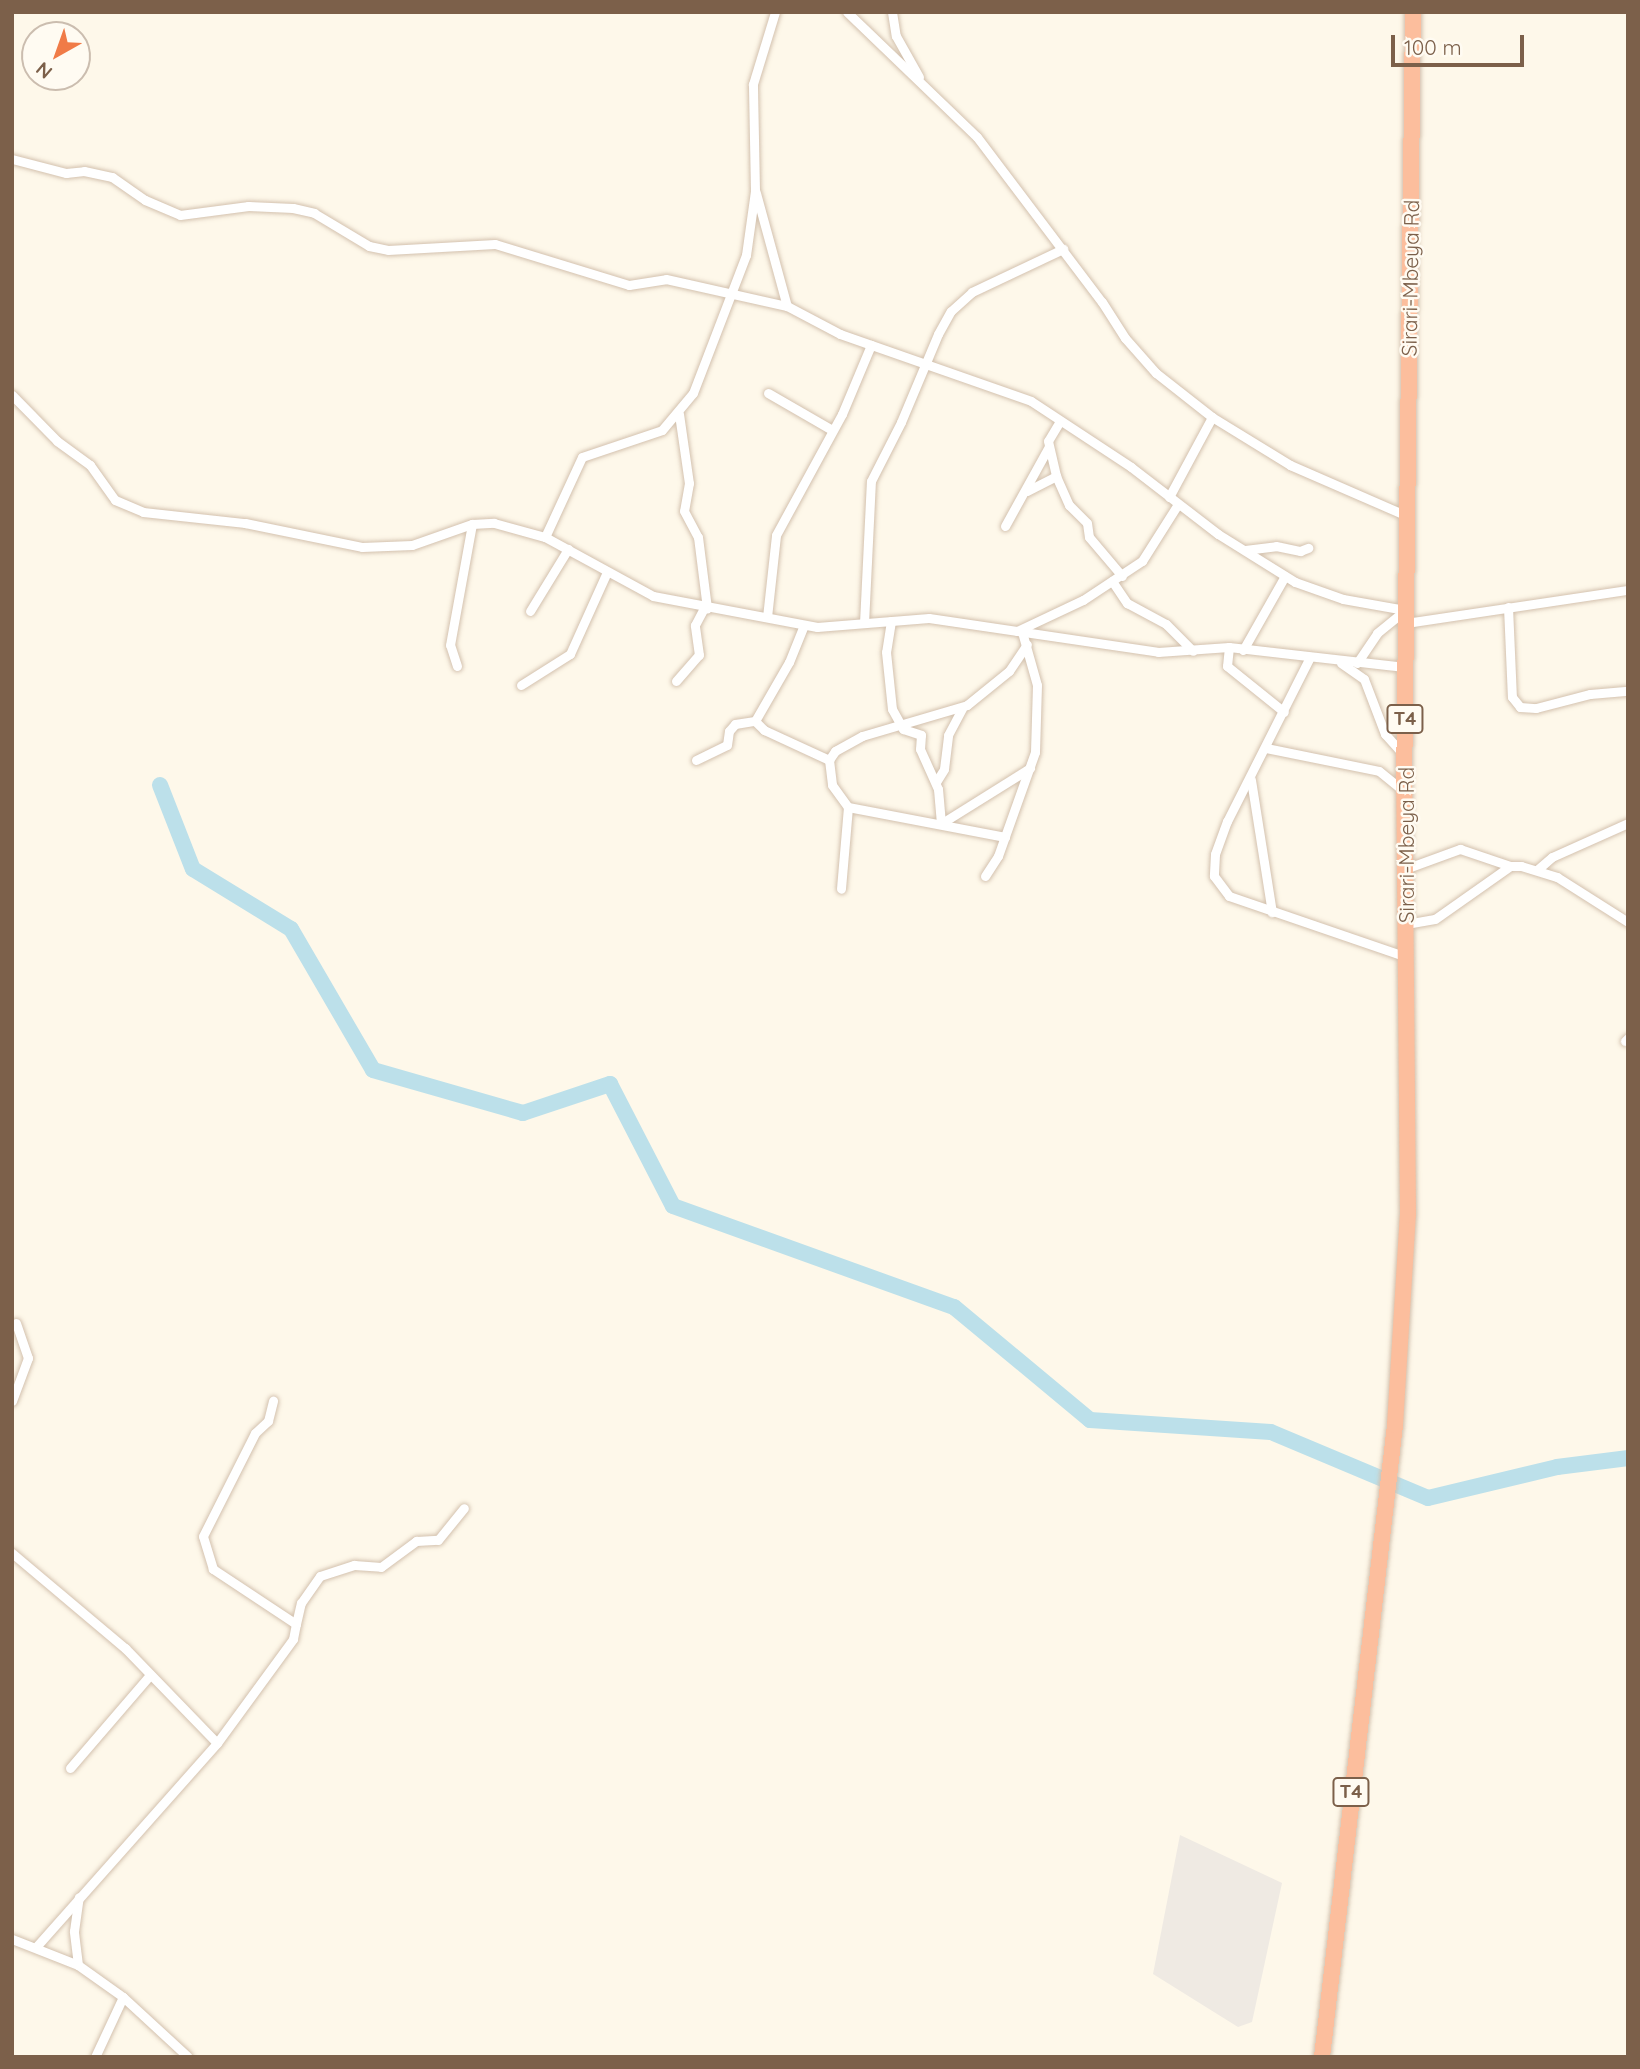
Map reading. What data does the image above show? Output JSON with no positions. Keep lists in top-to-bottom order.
{
  "streets": {
    "highway": ["Sirari-Mbeya Rd", "T4"]
  },
  "scale_bar": "100 m",
  "north": "bottom left"
}
